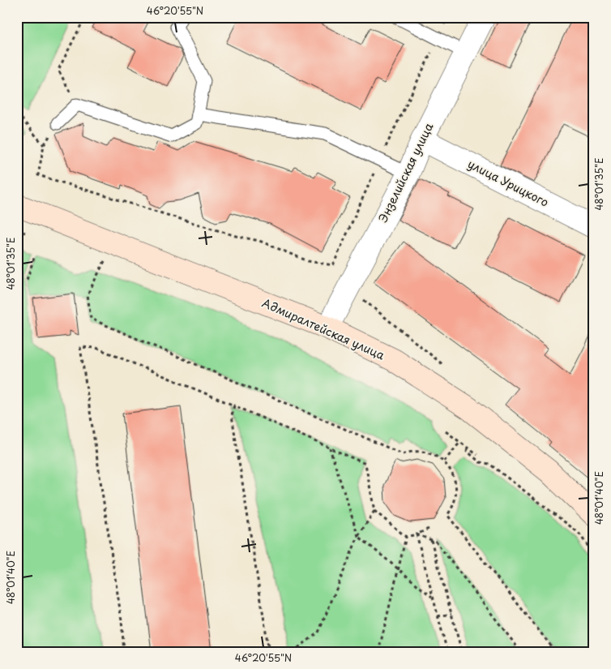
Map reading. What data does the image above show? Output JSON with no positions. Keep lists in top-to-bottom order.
{
  "streets": {
    "main road": ["Адмиралтейская улица"],
    "street": ["Энзелийская улица", "улица Урицкого"]
  },
  "crossings": [
    ["Энзелийская улица", "улица Урицкого"],
    ["Энзелийская улица", "Адмиралтейская улица"]
  ],
  "coordinates": ["46°20'55\"N", "48°01'35\"E", "48°01'40\"E"]
}
